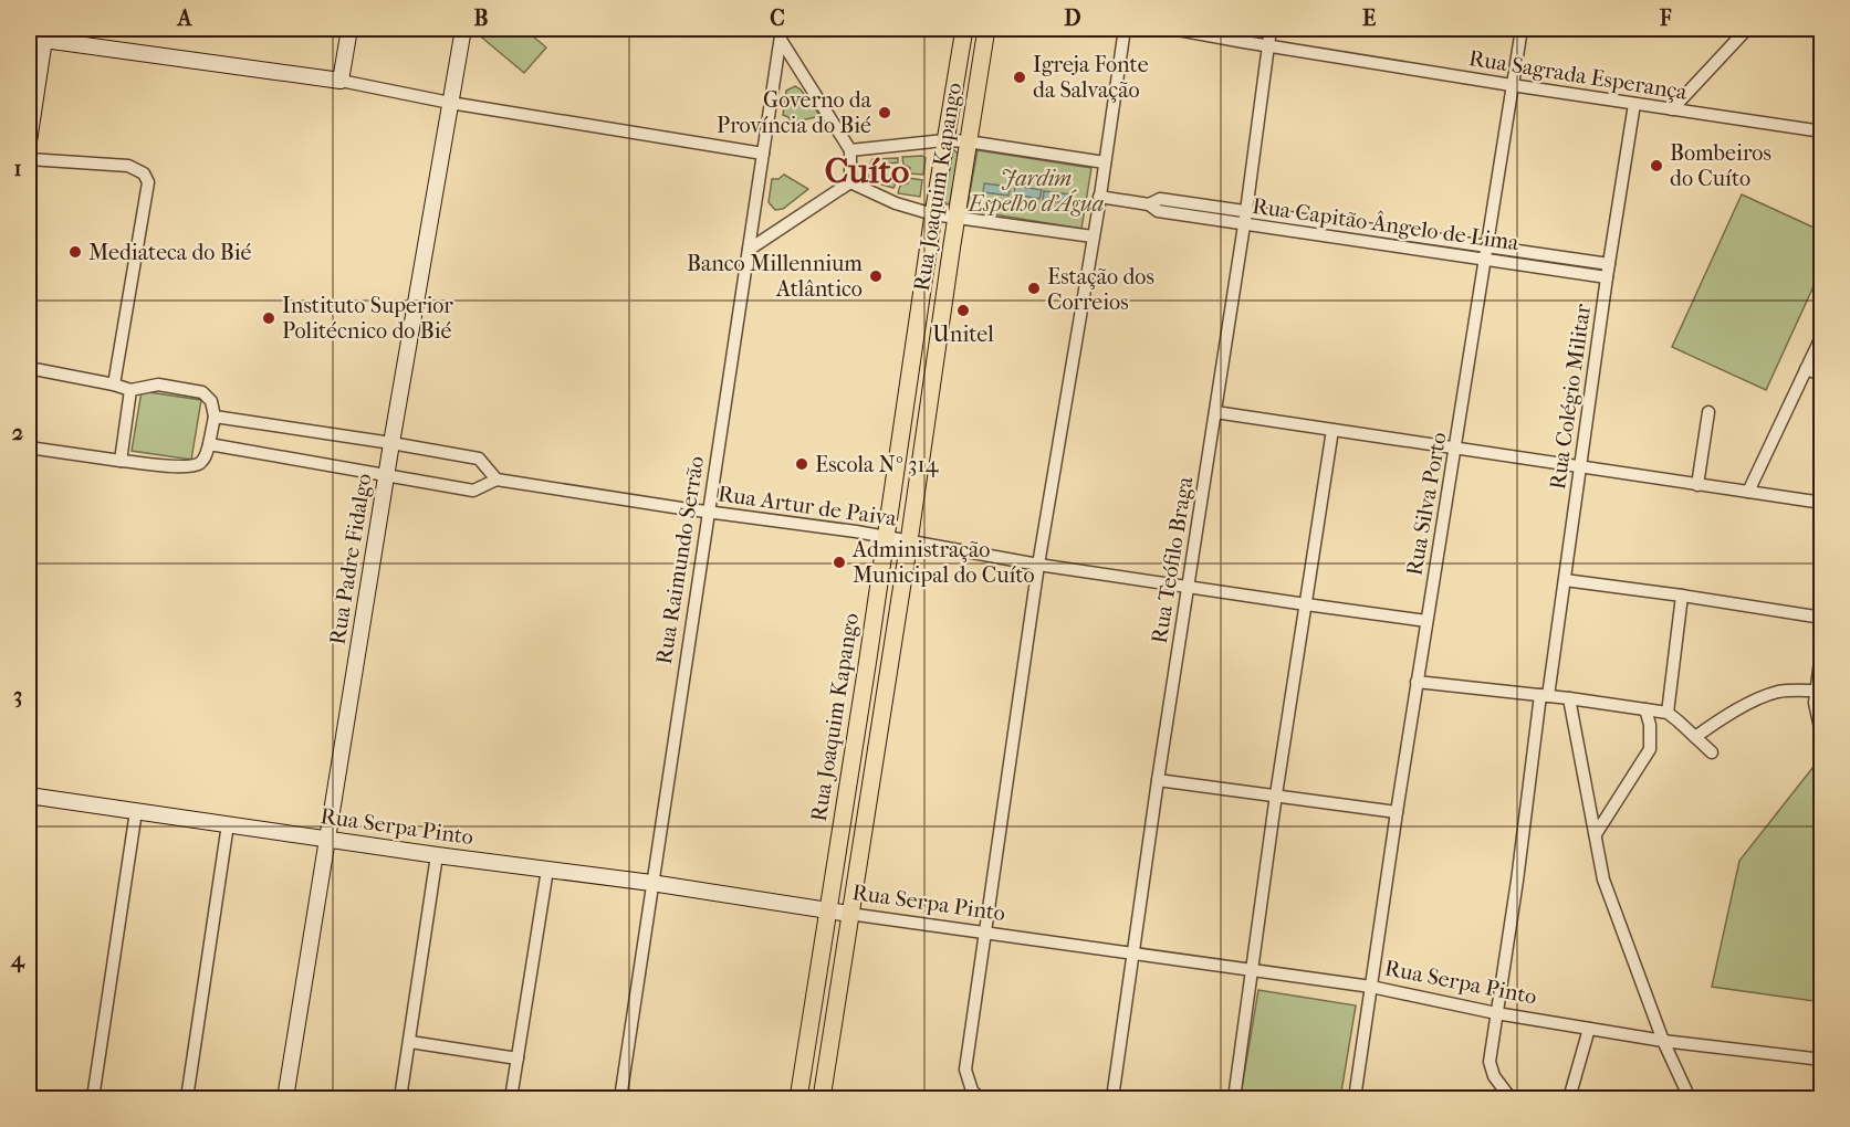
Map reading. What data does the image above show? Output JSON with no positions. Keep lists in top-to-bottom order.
{
  "streets": {
    "main road": ["Rua Joaquim Kapango"],
    "street": [
      "Rua Sagrada Esperança",
      "Rua Capitão Ângelo de Lima",
      "Rua Colégio Militar",
      "Rua Silva Porto",
      "Rua Artur de Paiva",
      "Rua Padre Fidalgo",
      "Rua Raimundo Serrão",
      "Rua Teófilo Braga",
      "Rua Serpa Pinto"
    ]
  },
  "crossings": [
    ["Rua Sagrada Esperança", "Rua Colégio Militar"],
    ["Rua Sagrada Esperança", "Rua Silva Porto"],
    ["Rua Sagrada Esperança", "Rua Teófilo Braga"],
    ["Rua Joaquim Kapango", "Rua Artur de Paiva"],
    ["Rua Joaquim Kapango", "Rua Serpa Pinto"],
    ["Rua Capitão Ângelo de Lima", "Rua Colégio Militar"],
    ["Rua Capitão Ângelo de Lima", "Rua Silva Porto"],
    ["Rua Capitão Ângelo de Lima", "Rua Teófilo Braga"],
    ["Rua Colégio Militar", "Rua Serpa Pinto"],
    ["Rua Silva Porto", "Rua Artur de Paiva"],
    ["Rua Silva Porto", "Rua Serpa Pinto"],
    ["Rua Artur de Paiva", "Rua Raimundo Serrão"],
    ["Rua Artur de Paiva", "Rua Teófilo Braga"],
    ["Rua Padre Fidalgo", "Rua Serpa Pinto"],
    ["Rua Raimundo Serrão", "Rua Serpa Pinto"],
    ["Rua Teófilo Braga", "Rua Serpa Pinto"]
  ],
  "districts": ["Cuíto"],
  "parks": ["Jardim Espelho d'Água"],
  "places": [
    "Igreja Fonte da Salvação",
    "Governo da Província do Bié",
    "Bombeiros do Cuíto",
    "Mediateca do Bié",
    "Banco Millennium Atlântico",
    "Estação dos Correios",
    "Unitel",
    "Instituto Superior Politécnico do Bié",
    "Escola Nº 314",
    "Administração Municipal do Cuíto"
  ],
  "grid": {
    "columns": [
      "A",
      "B",
      "C",
      "D",
      "E",
      "F"
    ],
    "rows": [
      "1",
      "2",
      "3",
      "4"
    ]
  }
}
